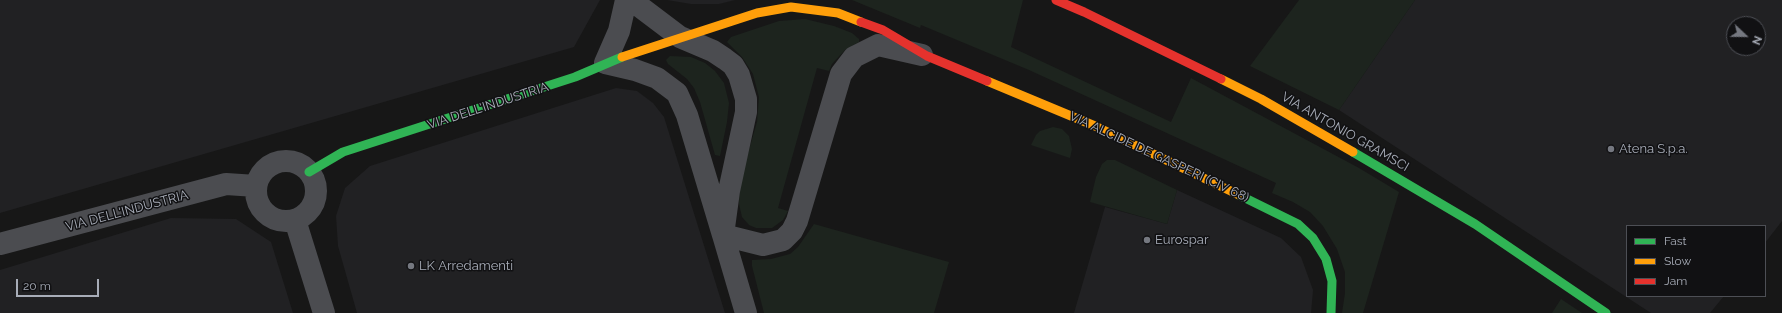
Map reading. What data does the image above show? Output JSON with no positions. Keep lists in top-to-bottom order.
{
  "streets": {
    "street": ["VIA DELL'INDUSTRIA", "VIA ANTONIO GRAMSCI", "VIA ALCIDE DE GASPERI (CIV 68)"]
  },
  "crossings": [
    ["VIA DELL'INDUSTRIA", "VIA ALCIDE DE GASPERI (CIV 68)"]
  ],
  "places": ["Atena S.p.a.", "Eurospar", "LK Arredamenti"],
  "legend": ["Fast", "Slow", "Jam"],
  "scale_bar": "20 m",
  "north": "right"
}
